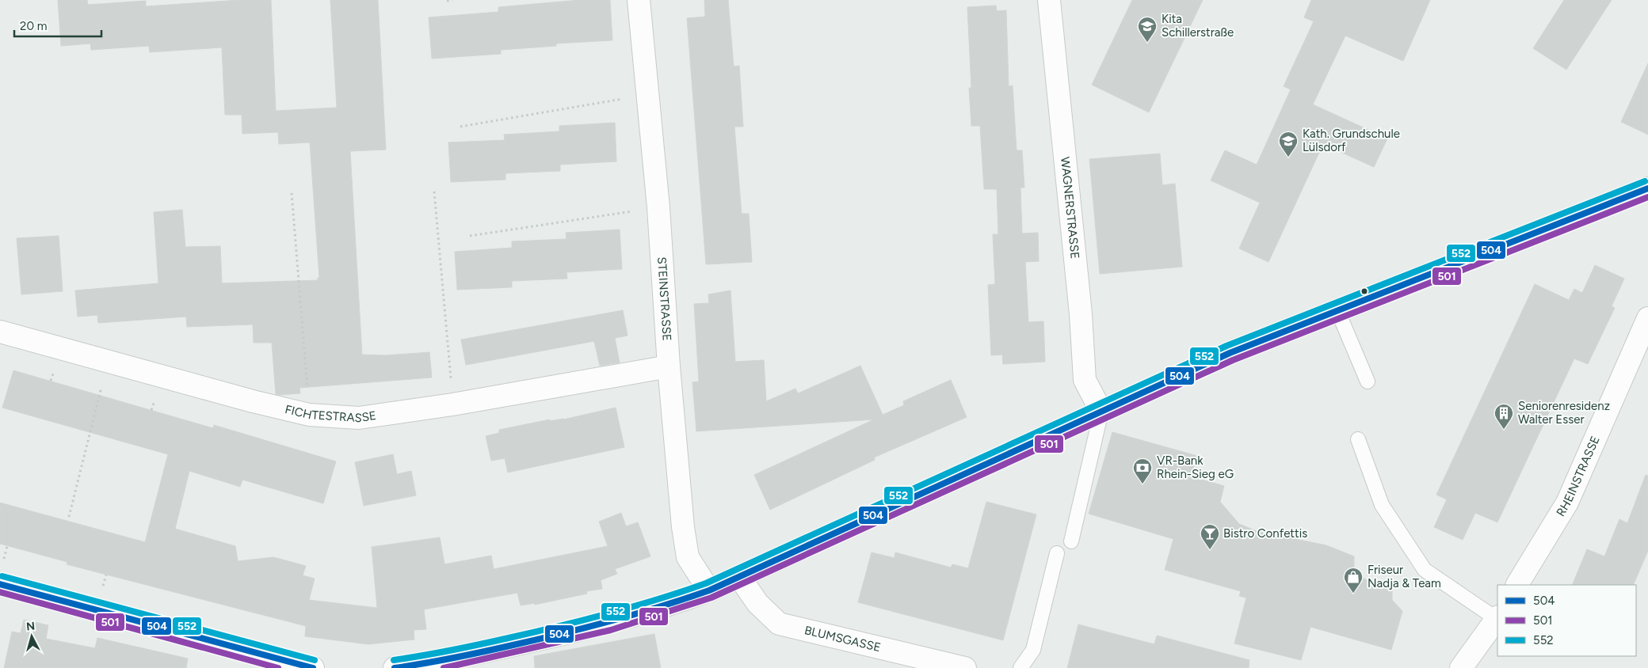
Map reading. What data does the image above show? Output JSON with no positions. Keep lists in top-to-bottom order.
{
  "streets": {
    "street": [
      "WAGNERSTRASSE",
      "STEINSTRASSE",
      "FICHTESTRASSE",
      "RHEINSTRASSE",
      "BLUMSGASSE"
    ]
  },
  "crossings": [
    ["STEINSTRASSE", "FICHTESTRASSE"]
  ],
  "places": {
    "school or university": ["Kita Schillerstraße", "Kath. Grundschule Lülsdorf"],
    "building": ["Seniorenresidenz Walter Esser"],
    "bank": ["VR-Bank Rhein-Sieg eG"],
    "bar": ["Bistro Confettis"],
    "shop": ["Friseur Nadja & Team"]
  },
  "lines": ["transit line 552", "transit line 504", "transit line 501"],
  "legend": ["504", "501", "552"],
  "scale_bar": "20 m",
  "north": "top"
}
